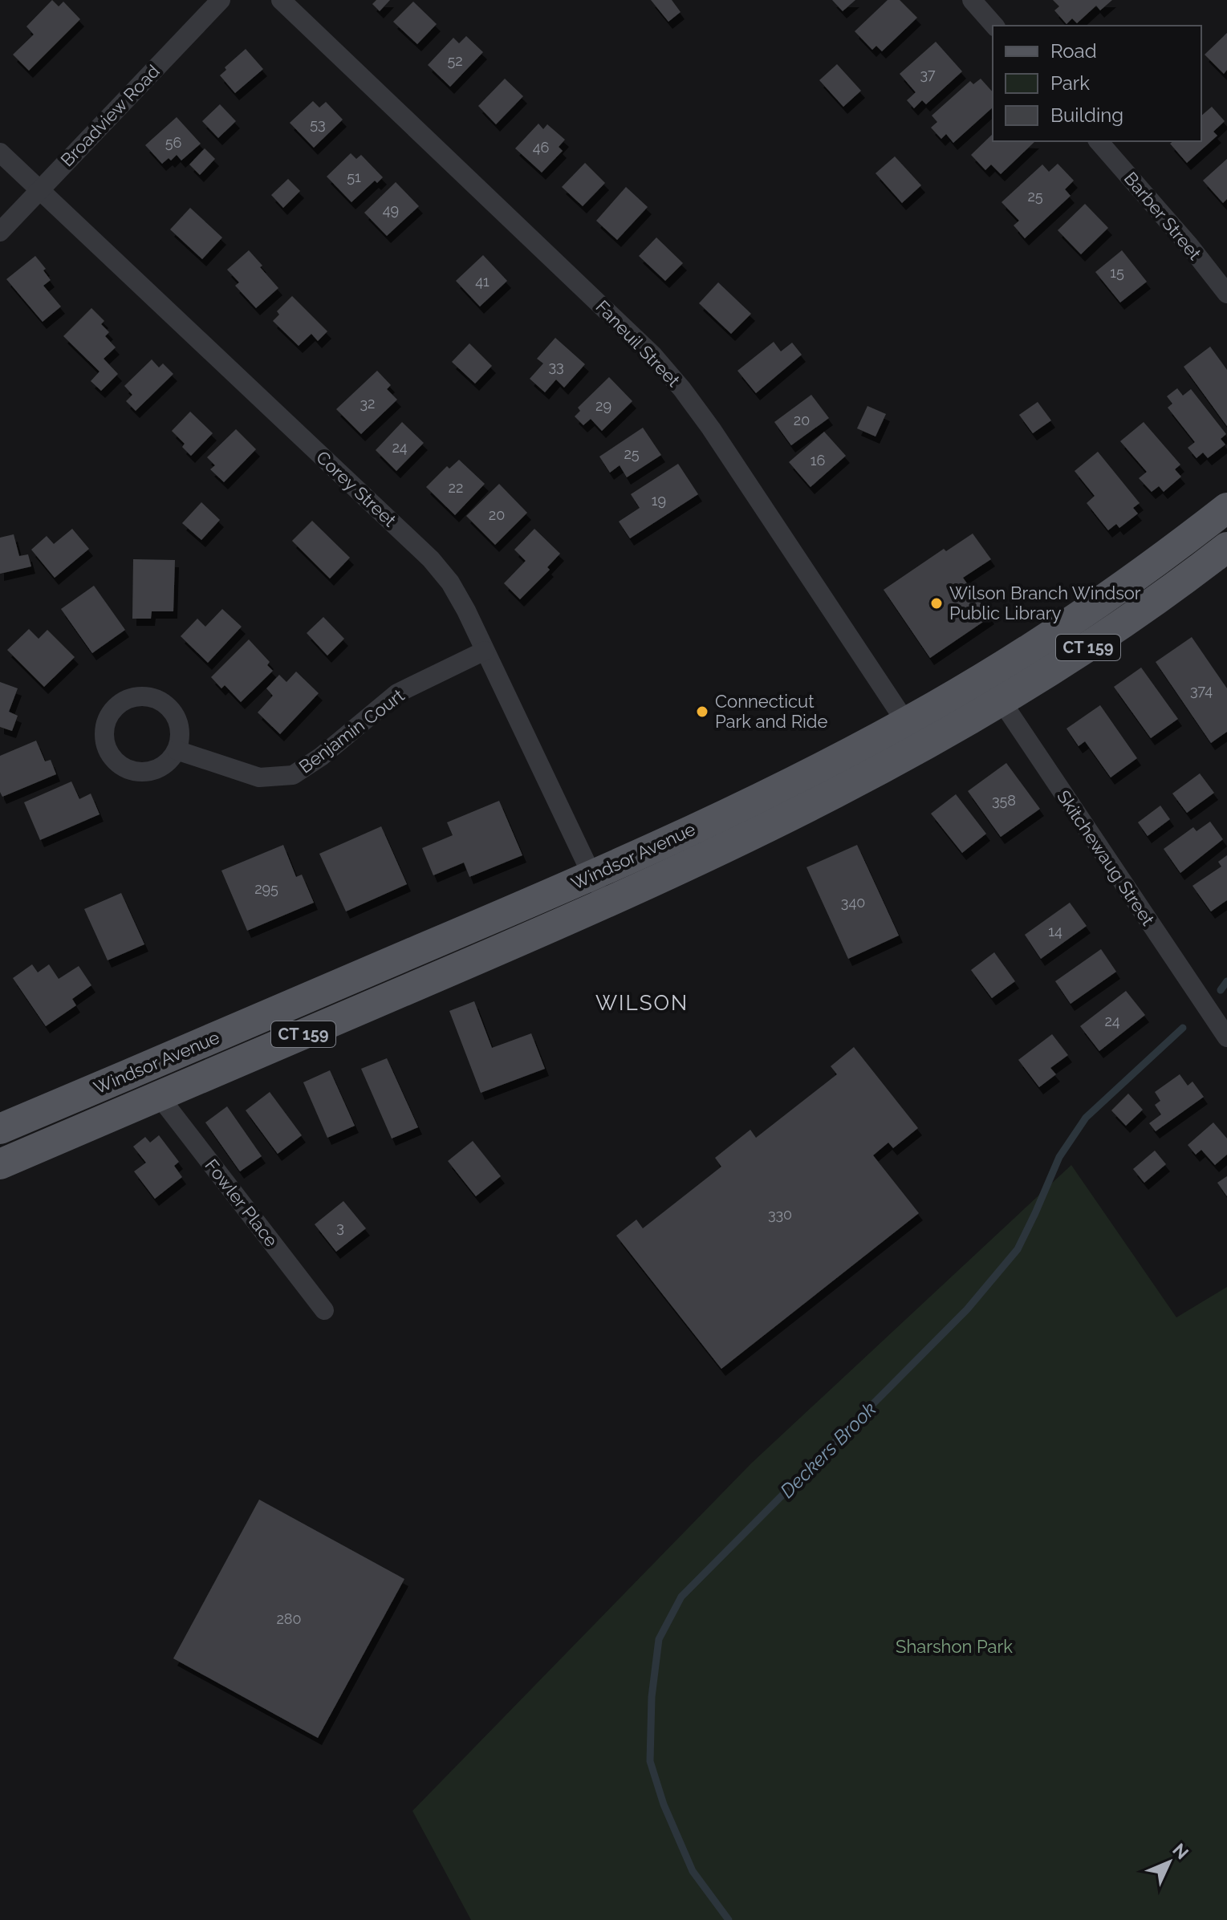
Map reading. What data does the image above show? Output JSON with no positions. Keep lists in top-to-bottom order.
{
  "streets": {
    "main road": ["CT 159", "Windsor Avenue"],
    "street": [
      "Broadview Road",
      "Barber Street",
      "Faneuil Street",
      "Corey Street",
      "Benjamin Court",
      "Skitchewaug Street",
      "Fowler Place"
    ]
  },
  "crossings": [
    ["Broadview Road", "Corey Street"],
    ["Faneuil Street", "Windsor Avenue"],
    ["Corey Street", "Benjamin Court"],
    ["Corey Street", "Windsor Avenue"],
    ["Windsor Avenue", "Skitchewaug Street"],
    ["Windsor Avenue", "Fowler Place"]
  ],
  "districts": ["WILSON"],
  "water": ["Deckers Brook"],
  "parks": ["Sharshon Park"],
  "places": ["Wilson Branch Windsor Public Library", "Connecticut Park and Ride"],
  "house_numbers": [
    "52",
    "37",
    "53",
    "56",
    "46",
    "51",
    "25",
    "49",
    "15",
    "41",
    "33",
    "32",
    "29",
    "20",
    "24",
    "25",
    "16",
    "22",
    "19",
    "20",
    "374",
    "358",
    "295",
    "340",
    "14",
    "24",
    "330",
    "3",
    "280"
  ],
  "legend": ["Road", "Park", "Building"],
  "north": "top right"
}
